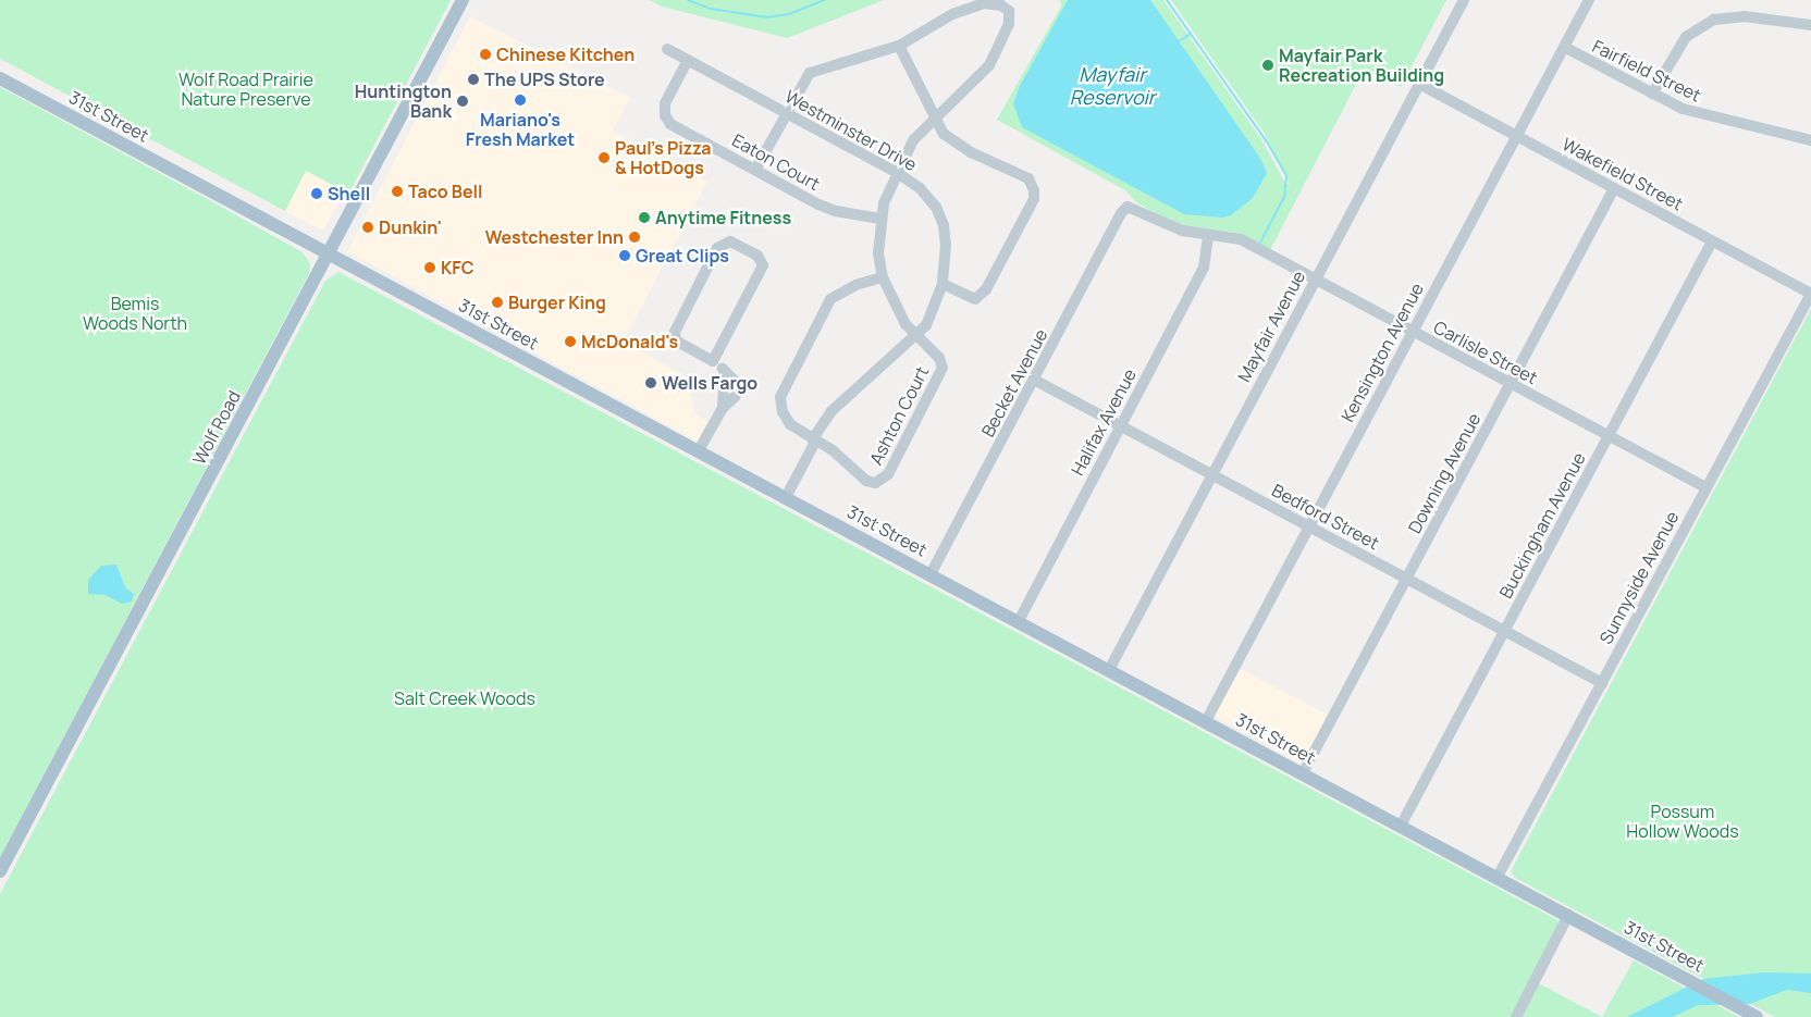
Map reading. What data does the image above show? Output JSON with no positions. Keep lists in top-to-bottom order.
{
  "streets": {
    "main road": ["31st Street", "Wolf Road"],
    "street": [
      "Fairfield Street",
      "Westminster Drive",
      "Eaton Court",
      "Wakefield Street",
      "Mayfair Avenue",
      "Kensington Avenue",
      "Carlisle Street",
      "Becket Avenue",
      "Ashton Court",
      "Halifax Avenue",
      "Downing Avenue",
      "Bedford Street",
      "Buckingham Avenue",
      "Sunnyside Avenue"
    ]
  },
  "crossings": [
    ["Fairfield Street", "Kensington Avenue"],
    ["31st Street", "Westminster Drive"],
    ["31st Street", "Mayfair Avenue"],
    ["31st Street", "Kensington Avenue"],
    ["31st Street", "Becket Avenue"],
    ["31st Street", "Halifax Avenue"],
    ["31st Street", "Wolf Road"],
    ["31st Street", "Downing Avenue"],
    ["31st Street", "Buckingham Avenue"],
    ["31st Street", "Sunnyside Avenue"],
    ["Westminster Drive", "Eaton Court"],
    ["Westminster Drive", "Ashton Court"],
    ["Eaton Court", "Ashton Court"],
    ["Wakefield Street", "Mayfair Avenue"],
    ["Wakefield Street", "Kensington Avenue"],
    ["Wakefield Street", "Downing Avenue"],
    ["Wakefield Street", "Buckingham Avenue"],
    ["Wakefield Street", "Sunnyside Avenue"],
    ["Mayfair Avenue", "Carlisle Street"],
    ["Mayfair Avenue", "Bedford Street"],
    ["Kensington Avenue", "Carlisle Street"],
    ["Kensington Avenue", "Bedford Street"],
    ["Carlisle Street", "Becket Avenue"],
    ["Carlisle Street", "Halifax Avenue"],
    ["Carlisle Street", "Downing Avenue"],
    ["Carlisle Street", "Buckingham Avenue"],
    ["Carlisle Street", "Sunnyside Avenue"],
    ["Becket Avenue", "Bedford Street"],
    ["Halifax Avenue", "Bedford Street"],
    ["Downing Avenue", "Bedford Street"],
    ["Bedford Street", "Buckingham Avenue"],
    ["Bedford Street", "Sunnyside Avenue"]
  ],
  "water": ["Mayfair Reservoir"],
  "parks": [
    "Wolf Road Prairie Nature Preserve",
    "Bemis Woods North",
    "Salt Creek Woods",
    "Possum Hollow Woods"
  ],
  "places": [
    "Chinese Kitchen",
    "Mayfair Park Recreation Building",
    "The UPS Store",
    "Mariano's Fresh Market",
    "Huntington Bank",
    "Paul's Pizza & HotDogs",
    "Taco Bell",
    "Shell",
    "Anytime Fitness",
    "Dunkin'",
    "Westchester Inn",
    "Great Clips",
    "KFC",
    "Burger King",
    "McDonald's",
    "Wells Fargo"
  ]
}
